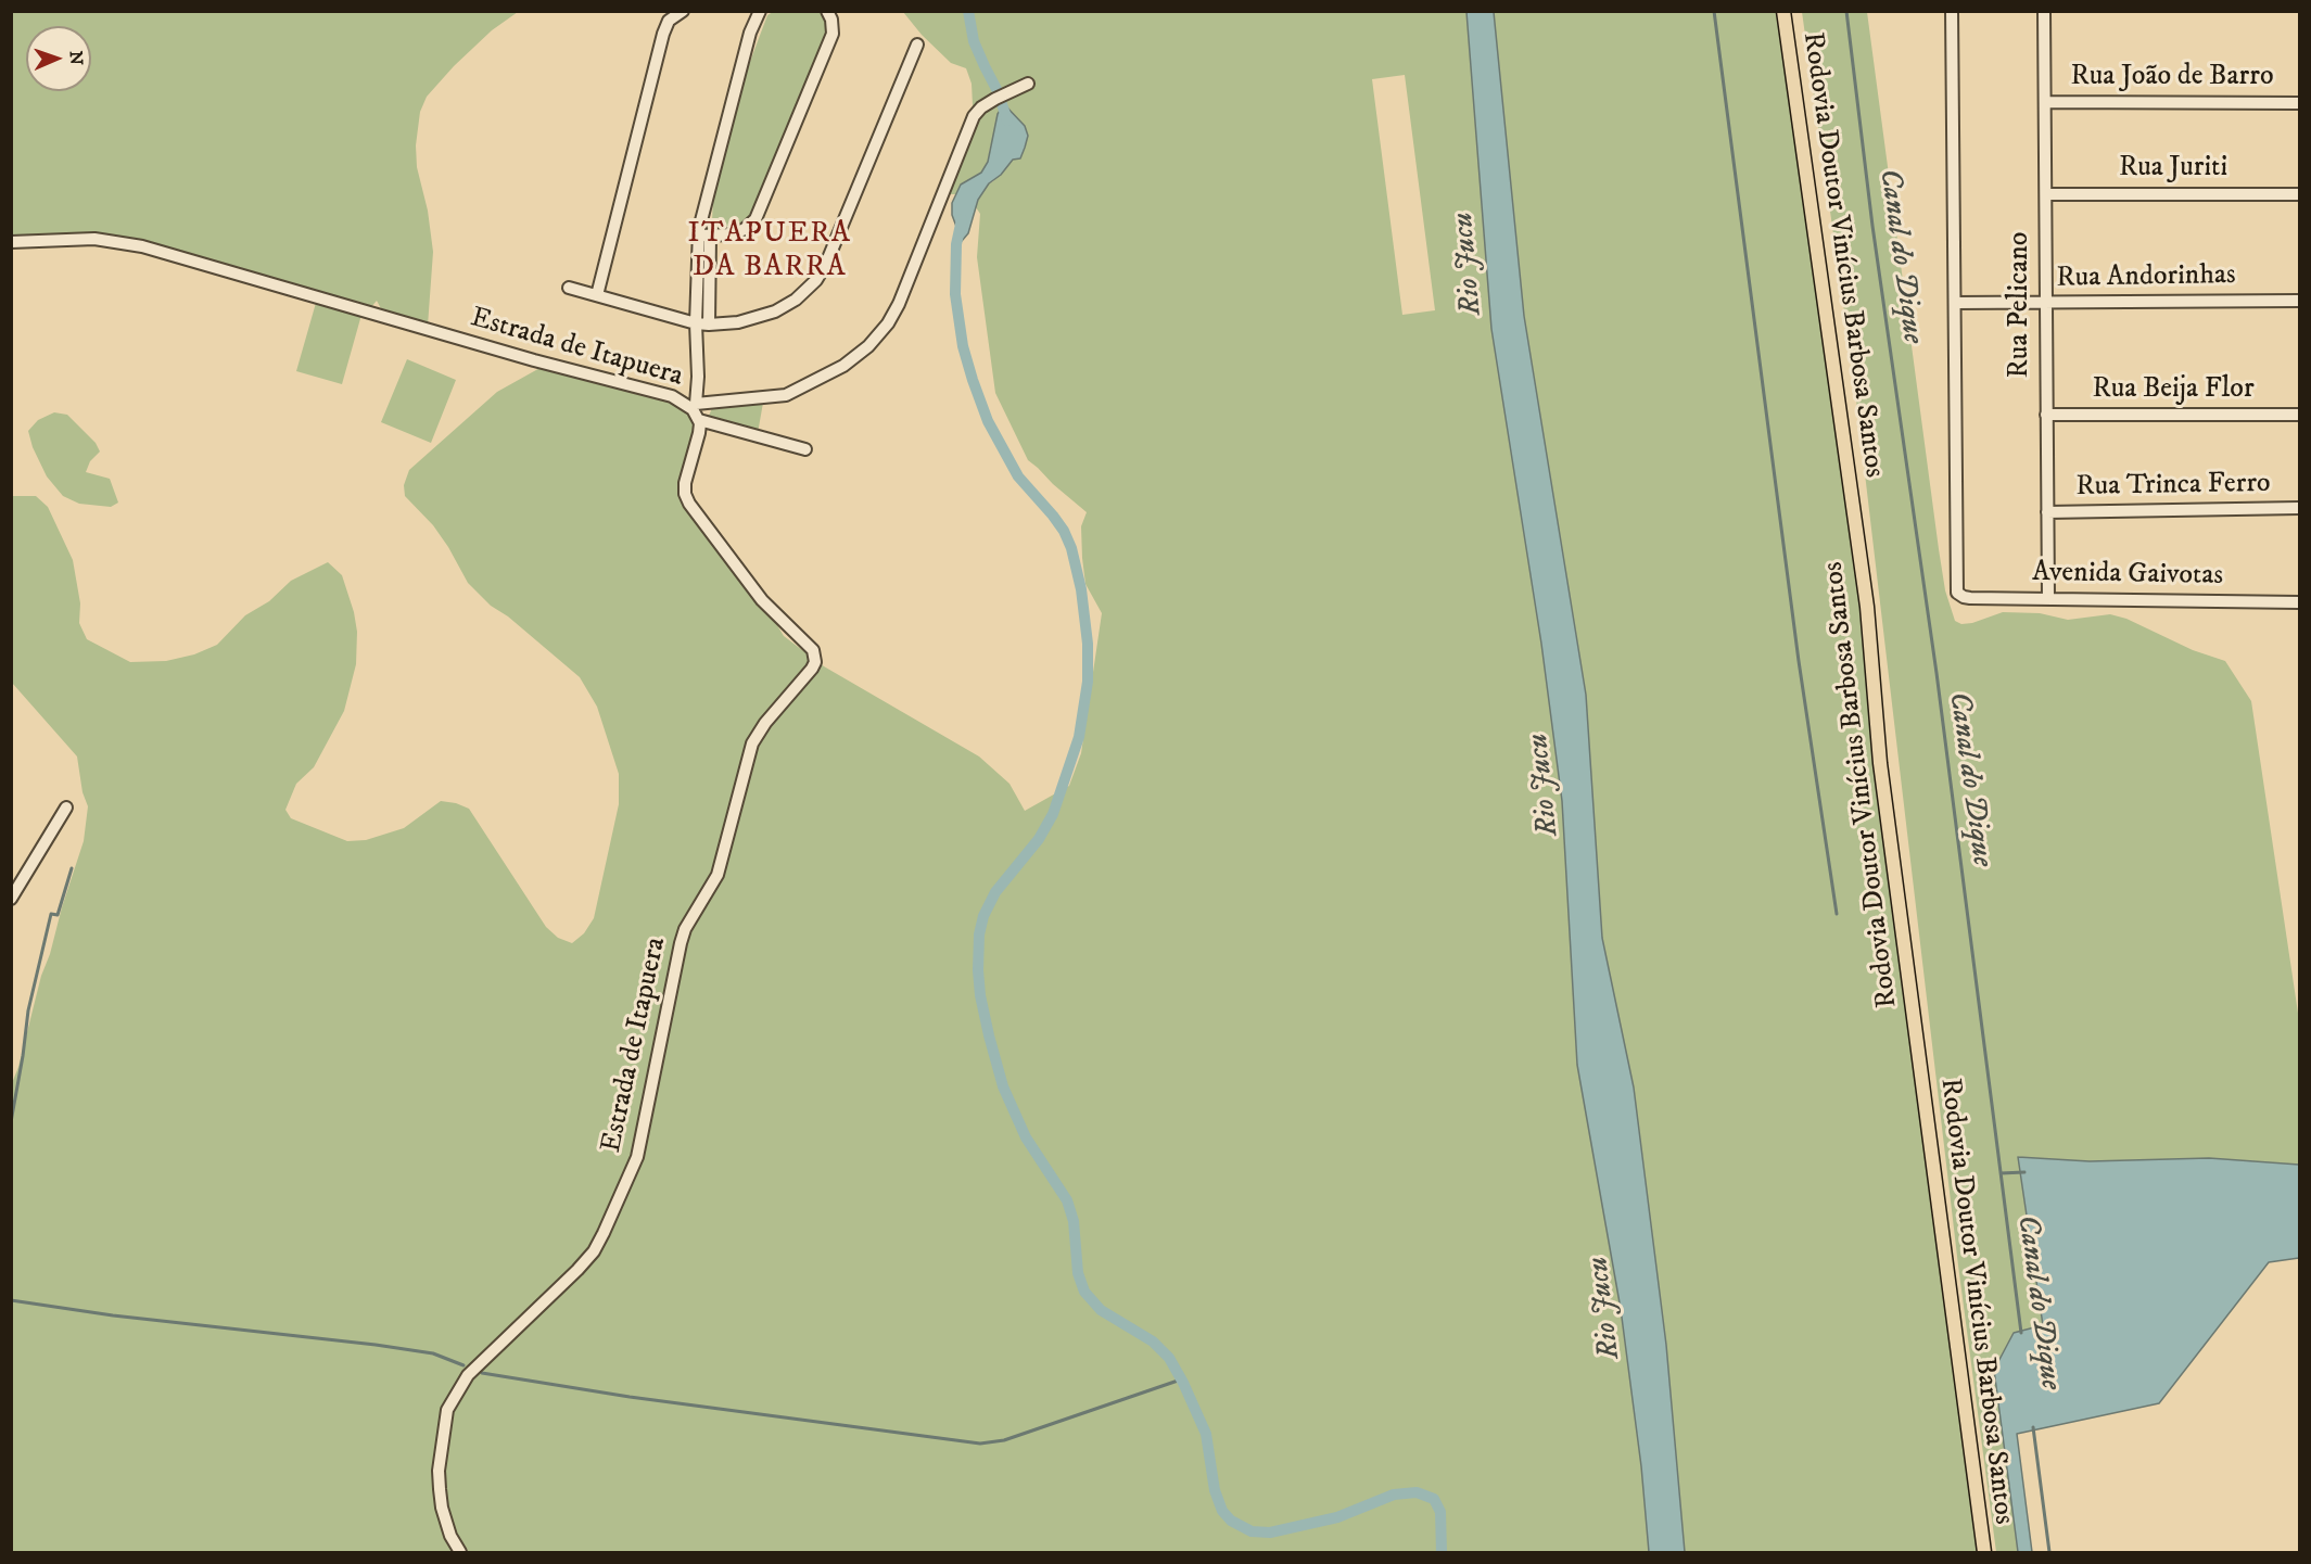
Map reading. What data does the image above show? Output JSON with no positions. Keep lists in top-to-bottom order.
{
  "streets": {
    "main road": ["Rodovia Doutor Vinícius Barbosa Santos"],
    "street": [
      "Rua João de Barro",
      "Rua Juriti",
      "Rua Andorinhas",
      "Rua Pelicano",
      "Estrada de Itapuera",
      "Rua Beija Flor",
      "Rua Trinca Ferro",
      "Avenida Gaivotas"
    ]
  },
  "crossings": [
    ["Rua João de Barro", "Rua Pelicano"],
    ["Rua Juriti", "Rua Pelicano"],
    ["Rua Andorinhas", "Rua Pelicano"],
    ["Rua Andorinhas", "Avenida Gaivotas"],
    ["Rua Pelicano", "Rua Beija Flor"],
    ["Rua Pelicano", "Rua Trinca Ferro"],
    ["Rua Pelicano", "Avenida Gaivotas"]
  ],
  "districts": ["ITAPUERA DA BARRA"],
  "water": ["Canal do Dique", "Rio Jucu"],
  "north": "right"
}
